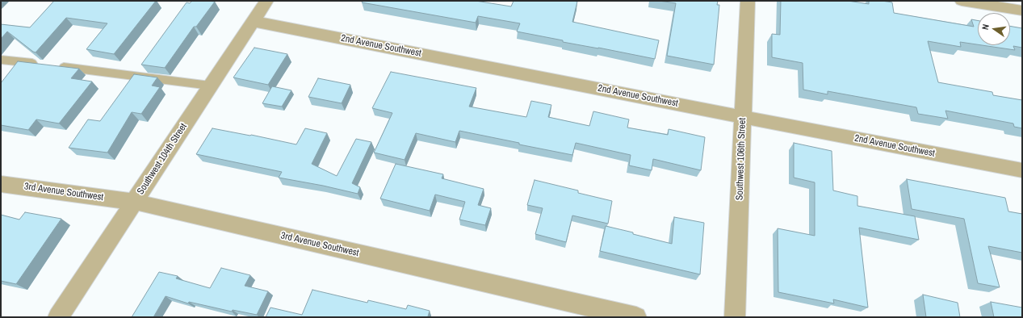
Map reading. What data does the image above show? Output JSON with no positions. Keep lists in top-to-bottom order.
{
  "streets": {
    "street": [
      "2nd Avenue Southwest",
      "Southwest 104th Street",
      "Southwest 106th Street",
      "3rd Avenue Southwest"
    ]
  },
  "crossings": [
    ["2nd Avenue Southwest", "Southwest 104th Street"],
    ["2nd Avenue Southwest", "Southwest 106th Street"],
    ["Southwest 104th Street", "3rd Avenue Southwest"]
  ],
  "north": "left"
}
